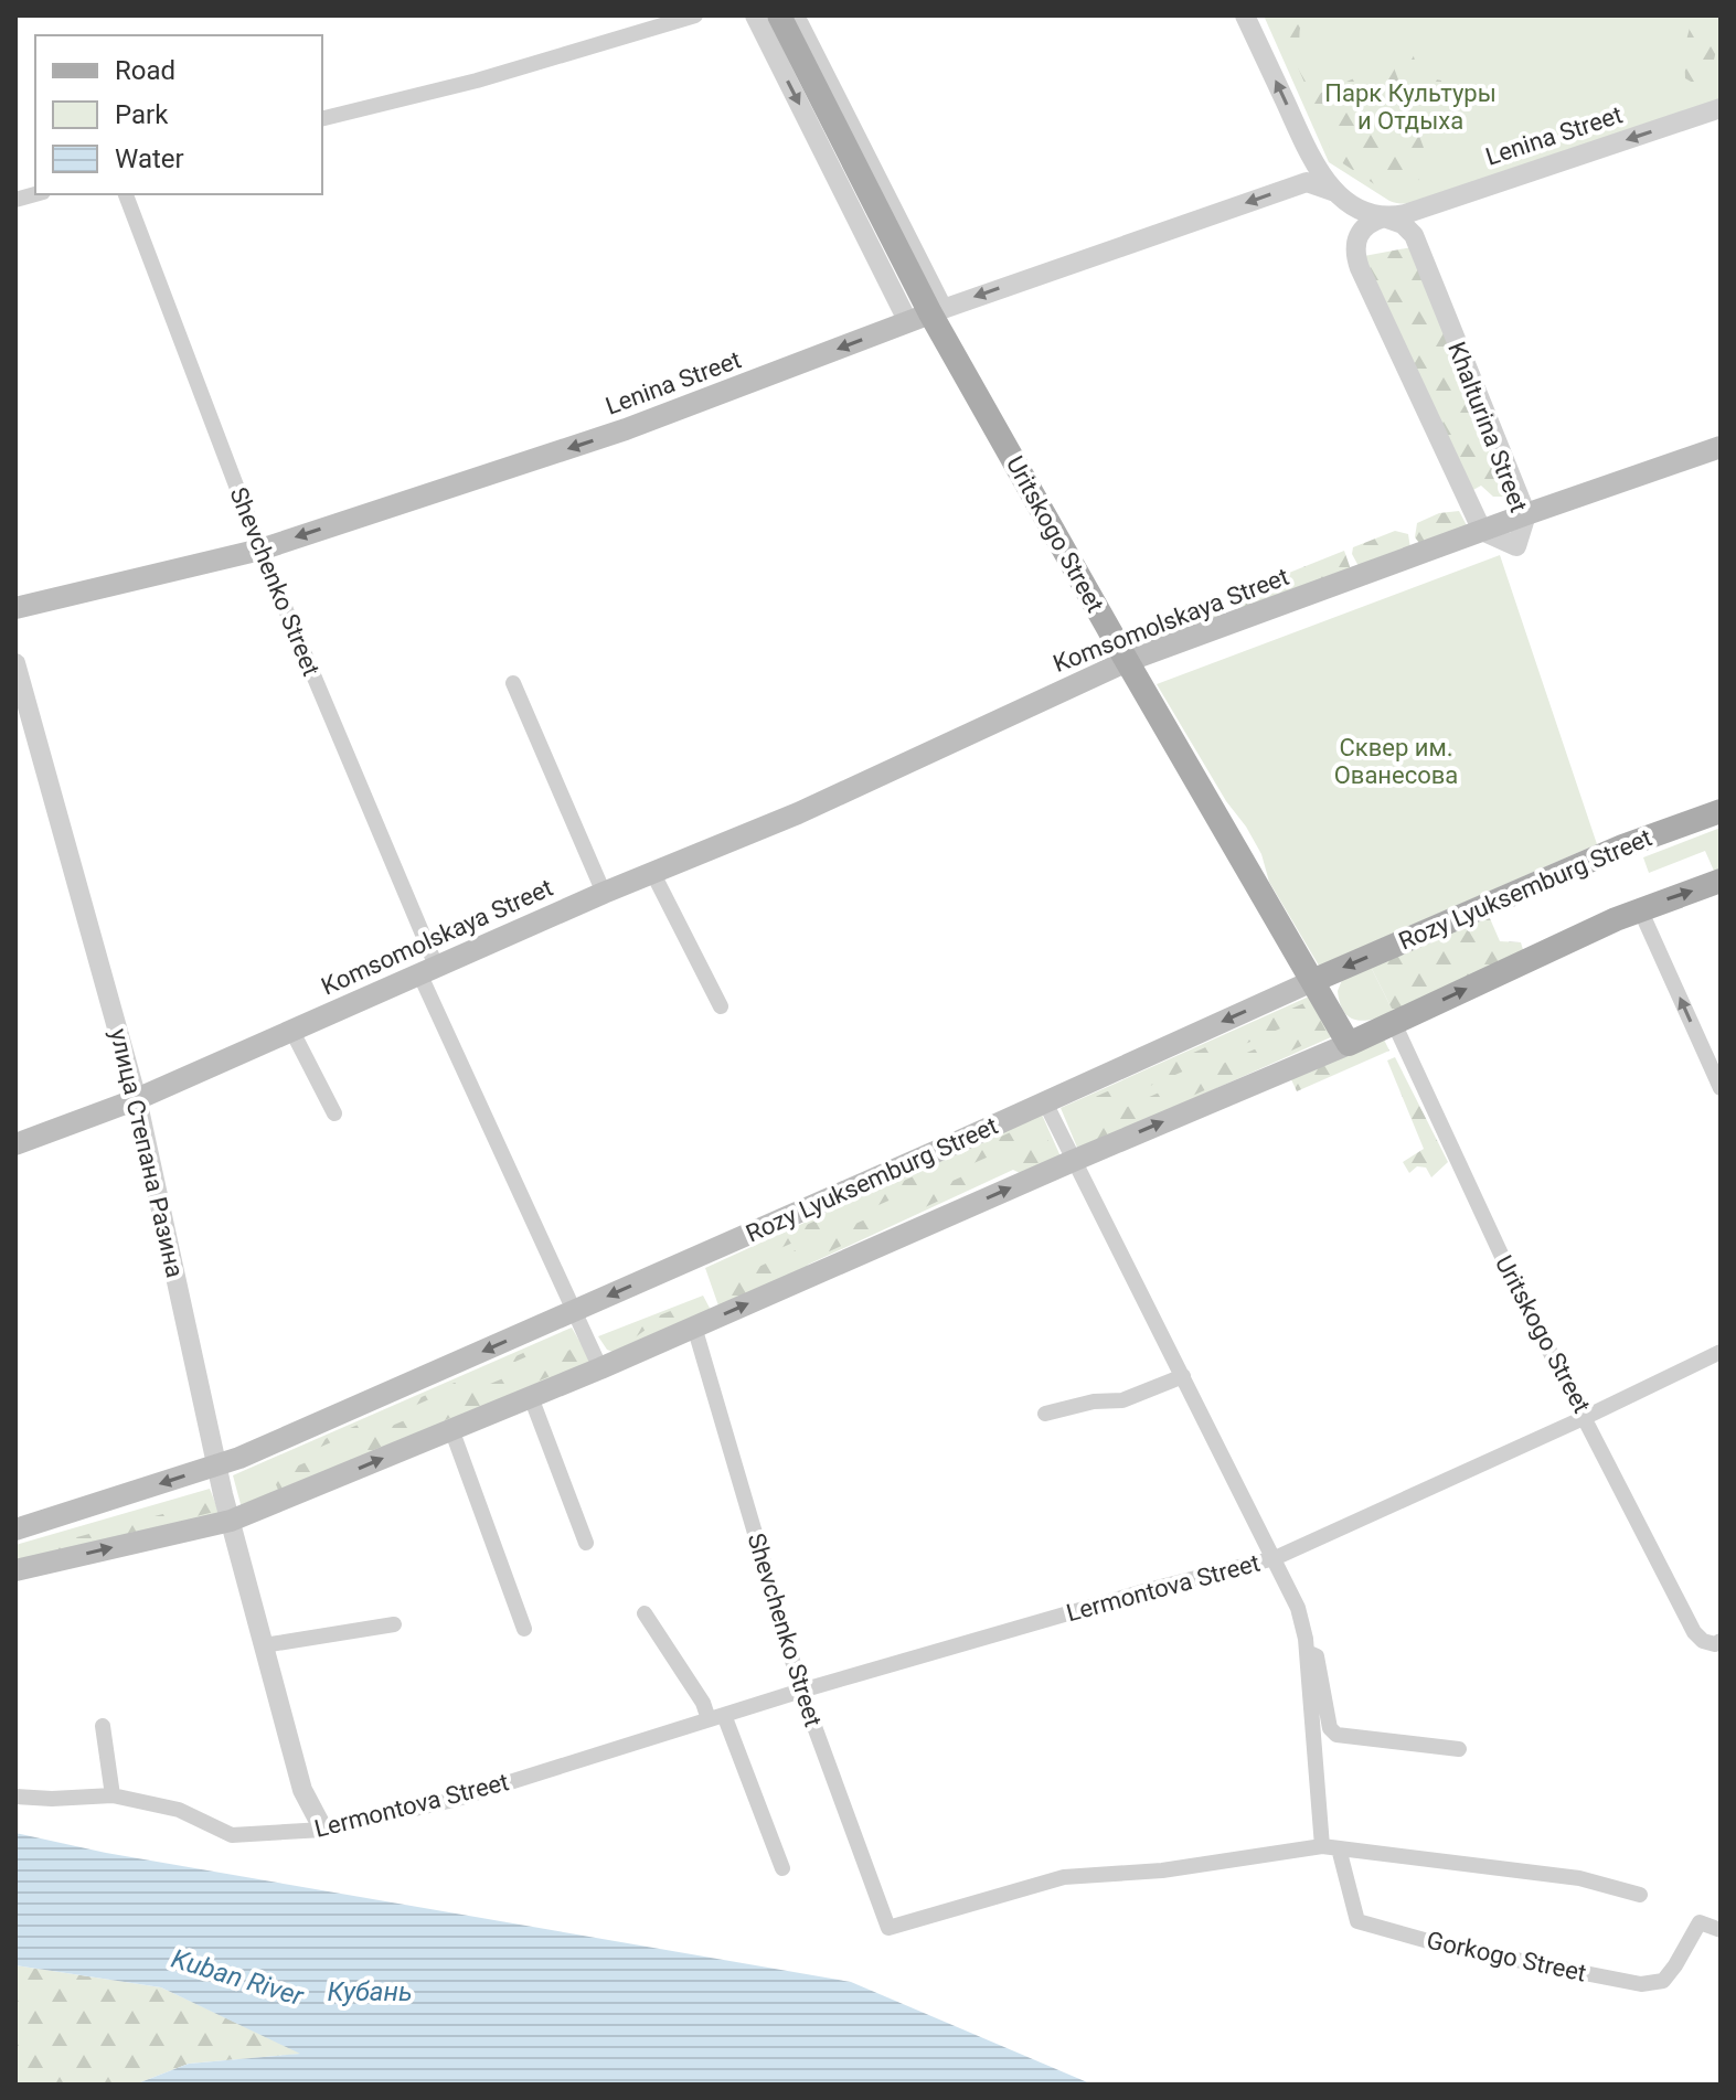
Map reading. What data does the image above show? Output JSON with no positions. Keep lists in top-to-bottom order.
{
  "streets": {
    "main road": [
      "Lenina Street",
      "Uritskogo Street",
      "Komsomolskaya Street",
      "Rozy Lyuksemburg Street"
    ],
    "street": [
      "Khalturina Street",
      "Shevchenko Street",
      "улица Степана Разина",
      "Lermontova Street",
      "Gorkogo Street"
    ]
  },
  "crossings": [
    ["Lenina Street", "Khalturina Street"],
    ["Lenina Street", "Uritskogo Street"],
    ["Lenina Street", "Shevchenko Street"],
    ["Khalturina Street", "Komsomolskaya Street"],
    ["Uritskogo Street", "Komsomolskaya Street"],
    ["Uritskogo Street", "Rozy Lyuksemburg Street"],
    ["Uritskogo Street", "Lermontova Street"],
    ["Shevchenko Street", "Komsomolskaya Street"],
    ["Shevchenko Street", "Rozy Lyuksemburg Street"],
    ["Shevchenko Street", "Lermontova Street"],
    ["Shevchenko Street", "Gorkogo Street"],
    ["Komsomolskaya Street", "улица Степана Разина"],
    ["Rozy Lyuksemburg Street", "улица Степана Разина"],
    ["Rozy Lyuksemburg Street", "Gorkogo Street"],
    ["улица Степана Разина", "Lermontova Street"],
    ["Lermontova Street", "Gorkogo Street"]
  ],
  "one_way": ["Lenina Street"],
  "water": ["Kuban River", "Кубань"],
  "parks": ["Парк Культуры и Отдыха", "Сквер им. Ованесова"],
  "legend": ["Road", "Park", "Water"]
}
